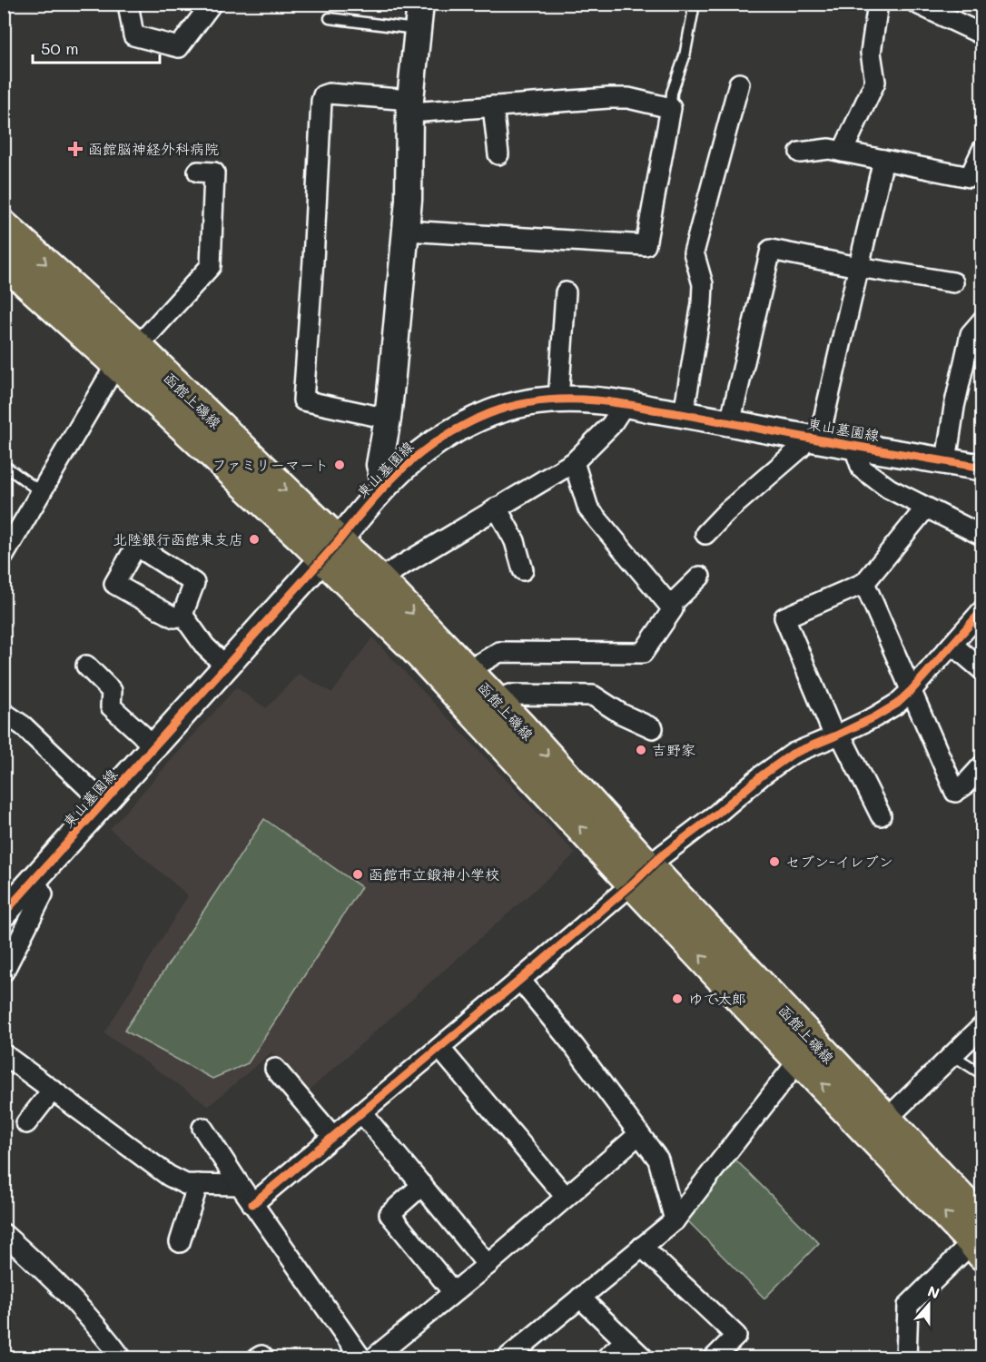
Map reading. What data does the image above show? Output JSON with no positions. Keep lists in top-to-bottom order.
{
  "streets": {
    "main road": ["函館上磯線"],
    "street": ["東山墓園線"]
  },
  "crossings": [
    ["函館上磯線", "東山墓園線"]
  ],
  "places": {
    "health": ["函館脳神経外科病院"],
    "other": [
      "ファミリーマート",
      "北陸銀行函館東支店",
      "吉野家",
      "セブン-イレブン",
      "函館市立鍛神小学校",
      "ゆで太郎"
    ]
  },
  "scale_bar": "50 m",
  "north": "top"
}
